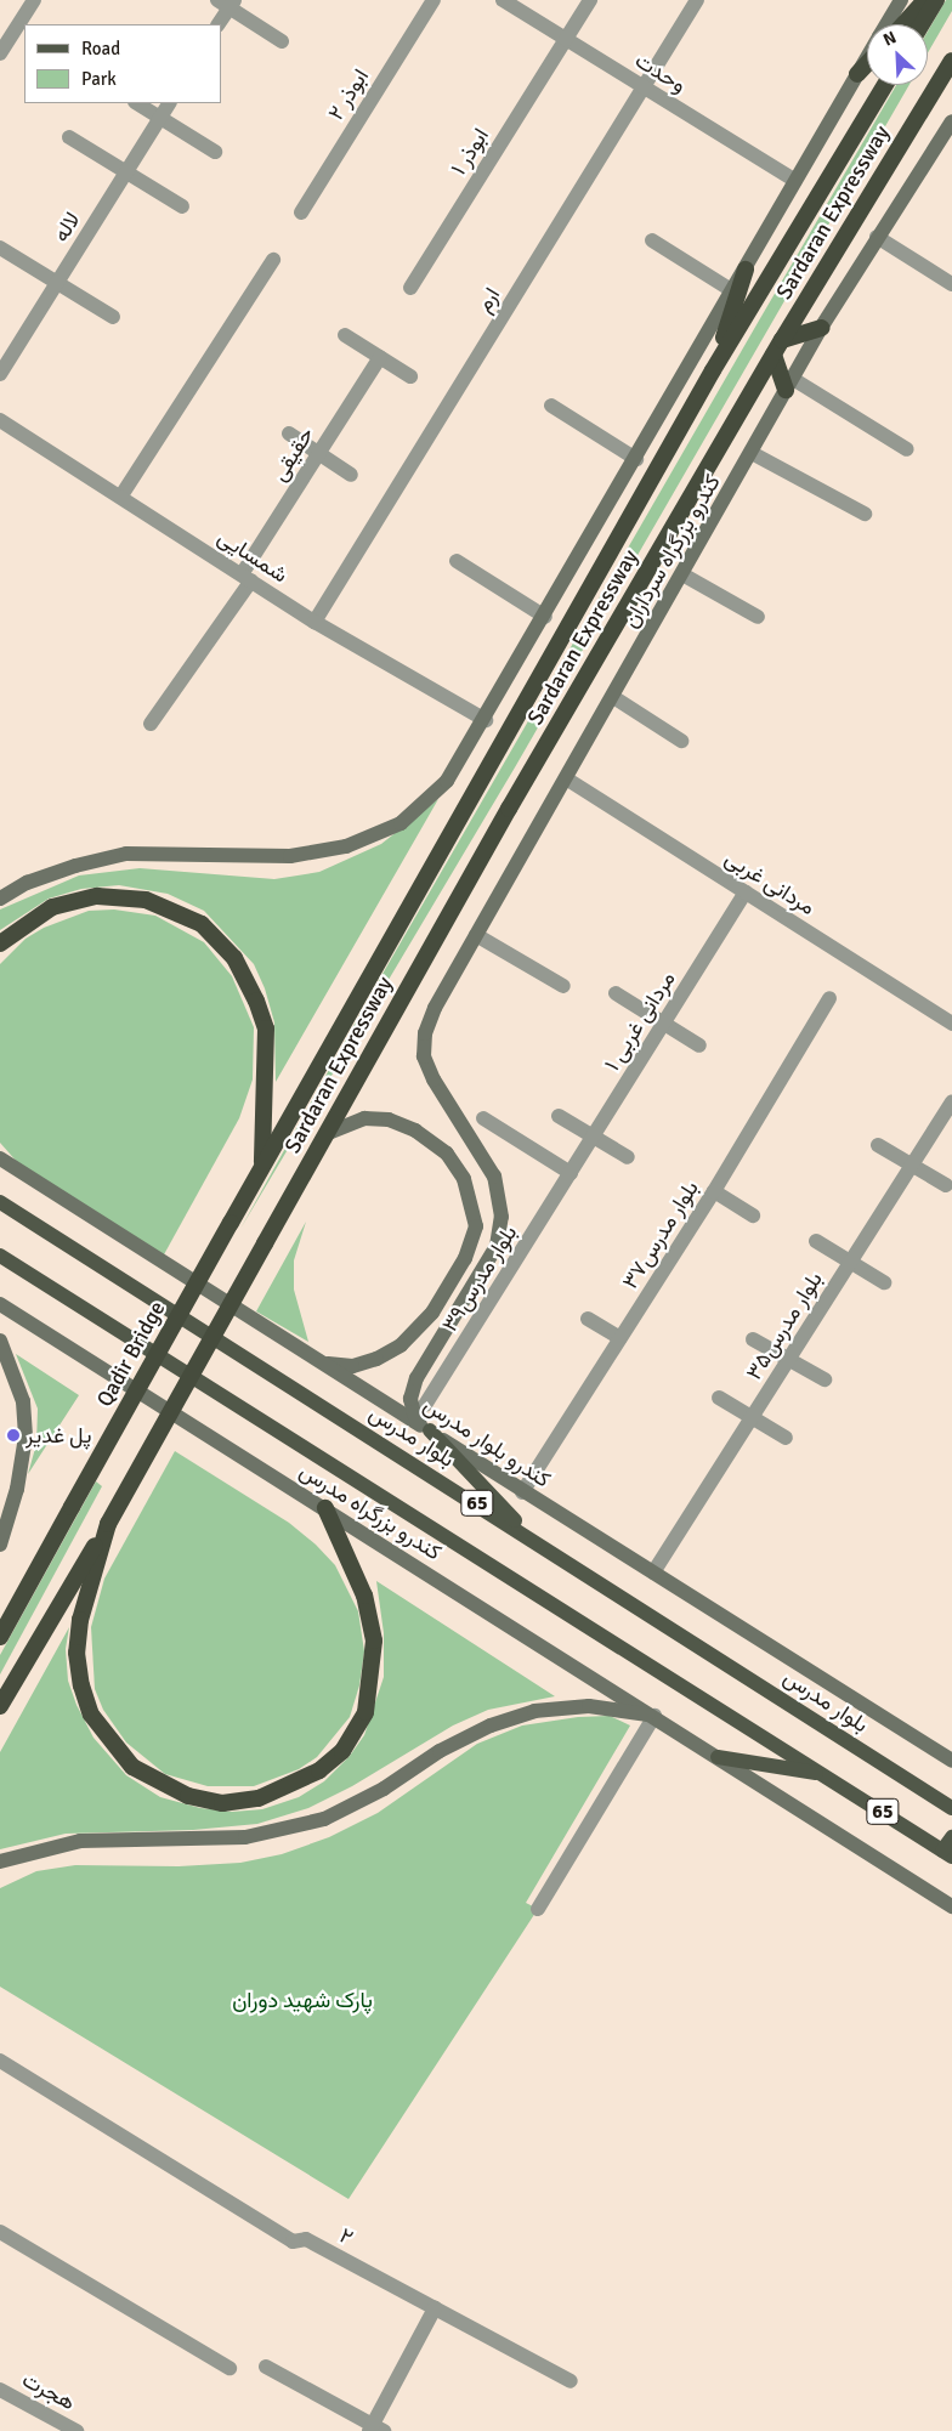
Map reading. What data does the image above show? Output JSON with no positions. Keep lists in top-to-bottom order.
{
  "streets": {
    "highway": ["Sardaran Expressway", "Qadir Bridge"],
    "main road": [
      "کندرو بزرگراه سرداران",
      "بلوار مدرس",
      "کندرو بلوار مدرس",
      "65",
      "کندرو بزرگراه مدرس"
    ],
    "street": [
      "وحدت",
      "ابوذر ۲",
      "ابوذر ۱",
      "لاله",
      "ارم",
      "حقیقی",
      "شمسایی",
      "مردانی غربی",
      "مردانی غربی ۱",
      "بلوار مدرس۳۷",
      "بلوار مدرس۳۹",
      "بلوار مدرس۳۵",
      "۲",
      "هجرت"
    ]
  },
  "crossings": [
    ["وحدت", "ابوذر ۱"],
    ["وحدت", "ارم"],
    ["Sardaran Expressway", "Qadir Bridge"],
    ["ارم", "شمسایی"],
    ["حقیقی", "شمسایی"],
    ["کندرو بزرگراه سرداران", "مردانی غربی"],
    ["کندرو بزرگراه سرداران", "کندرو بلوار مدرس"],
    ["مردانی غربی", "مردانی غربی ۱"],
    ["مردانی غربی ۱", "بلوار مدرس۳۹"],
    ["بلوار مدرس۳۷", "کندرو بلوار مدرس"],
    ["بلوار مدرس۳۵", "کندرو بلوار مدرس"]
  ],
  "parks": ["پارک شهید دوران"],
  "places": ["پل غدیر"],
  "legend": ["Road", "Park"],
  "north": "top left"
}
